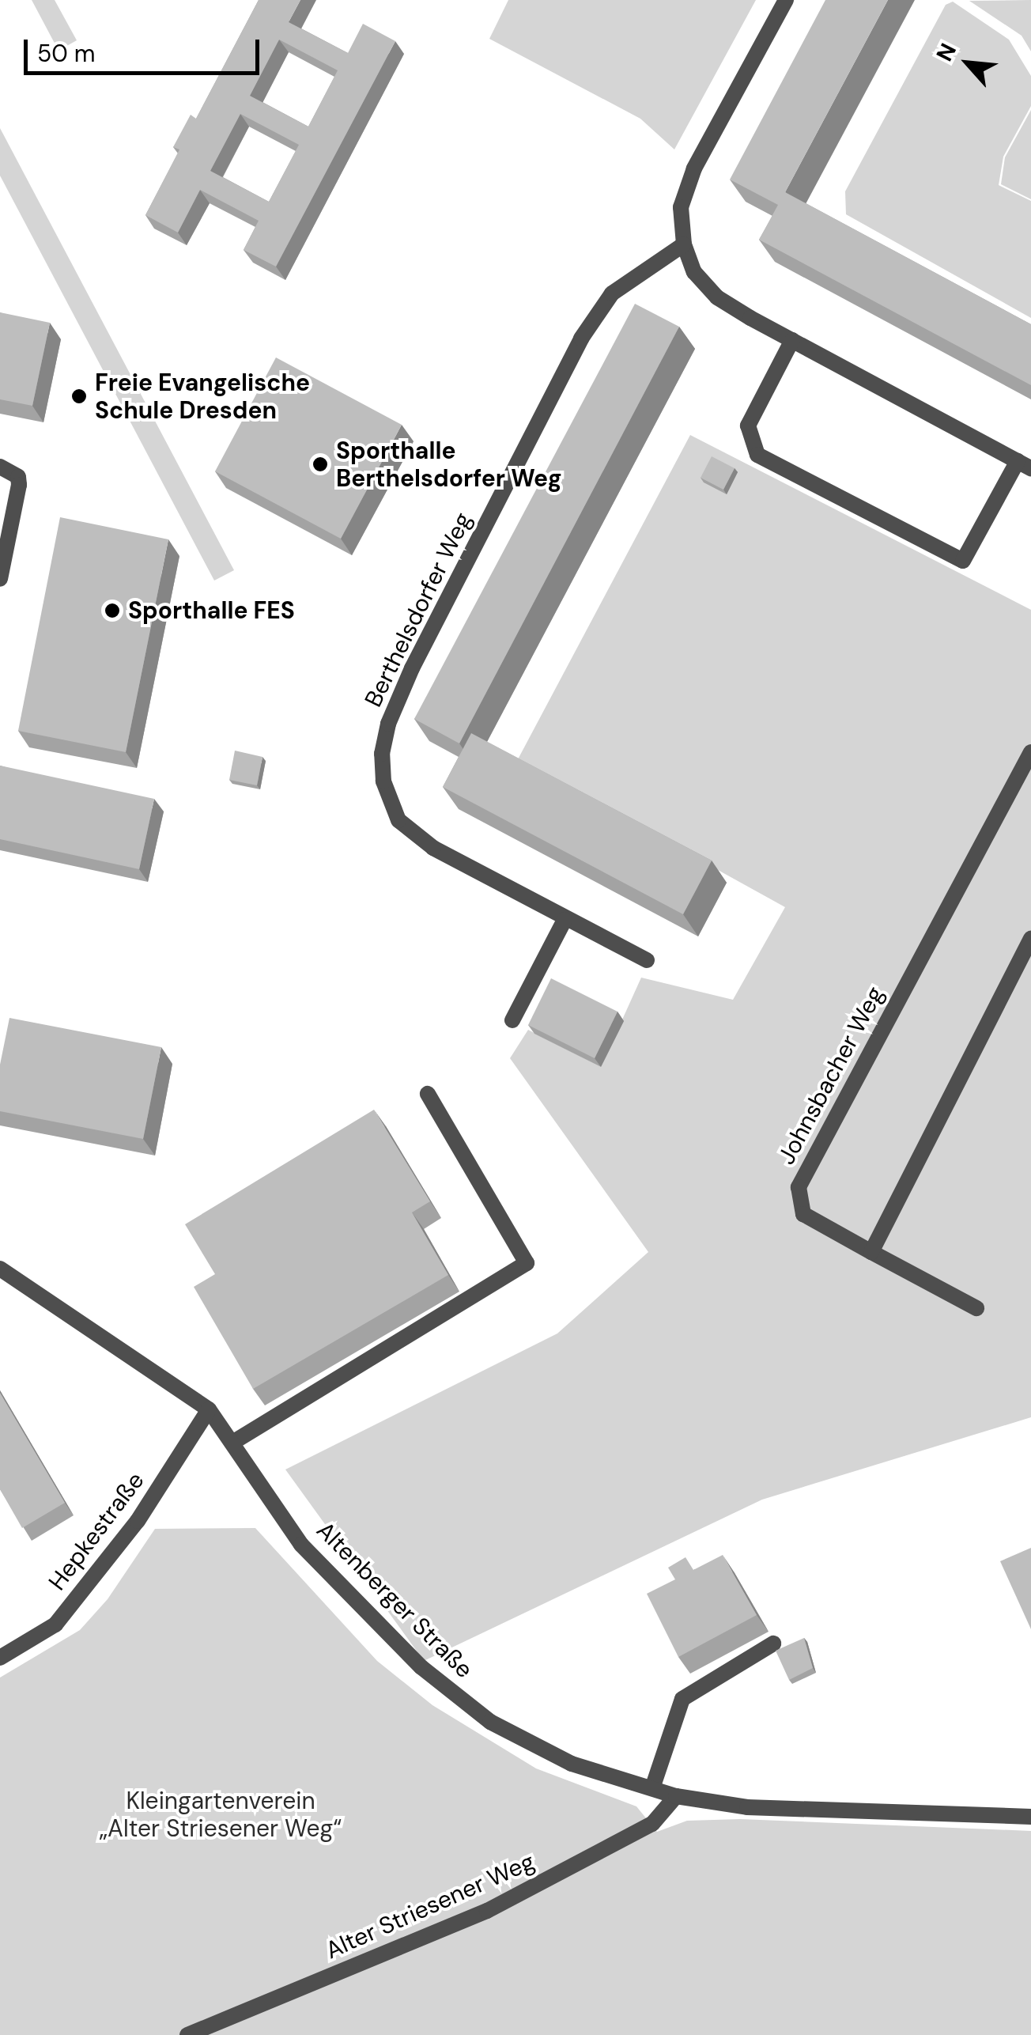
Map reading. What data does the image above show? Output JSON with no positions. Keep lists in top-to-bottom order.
{
  "streets": {
    "street": [
      "Berthelsdorfer Weg",
      "Johnsbacher Weg",
      "Hepkestraße",
      "Altenberger Straße",
      "Alter Striesener Weg"
    ]
  },
  "crossings": [
    ["Hepkestraße", "Altenberger Straße"],
    ["Altenberger Straße", "Alter Striesener Weg"]
  ],
  "parks": ["Kleingartenverein „Alter Striesener Weg“"],
  "places": ["Freie Evangelische Schule Dresden", "Sporthalle Berthelsdorfer Weg", "Sporthalle FES"],
  "scale_bar": "50 m",
  "north": "top left"
}
